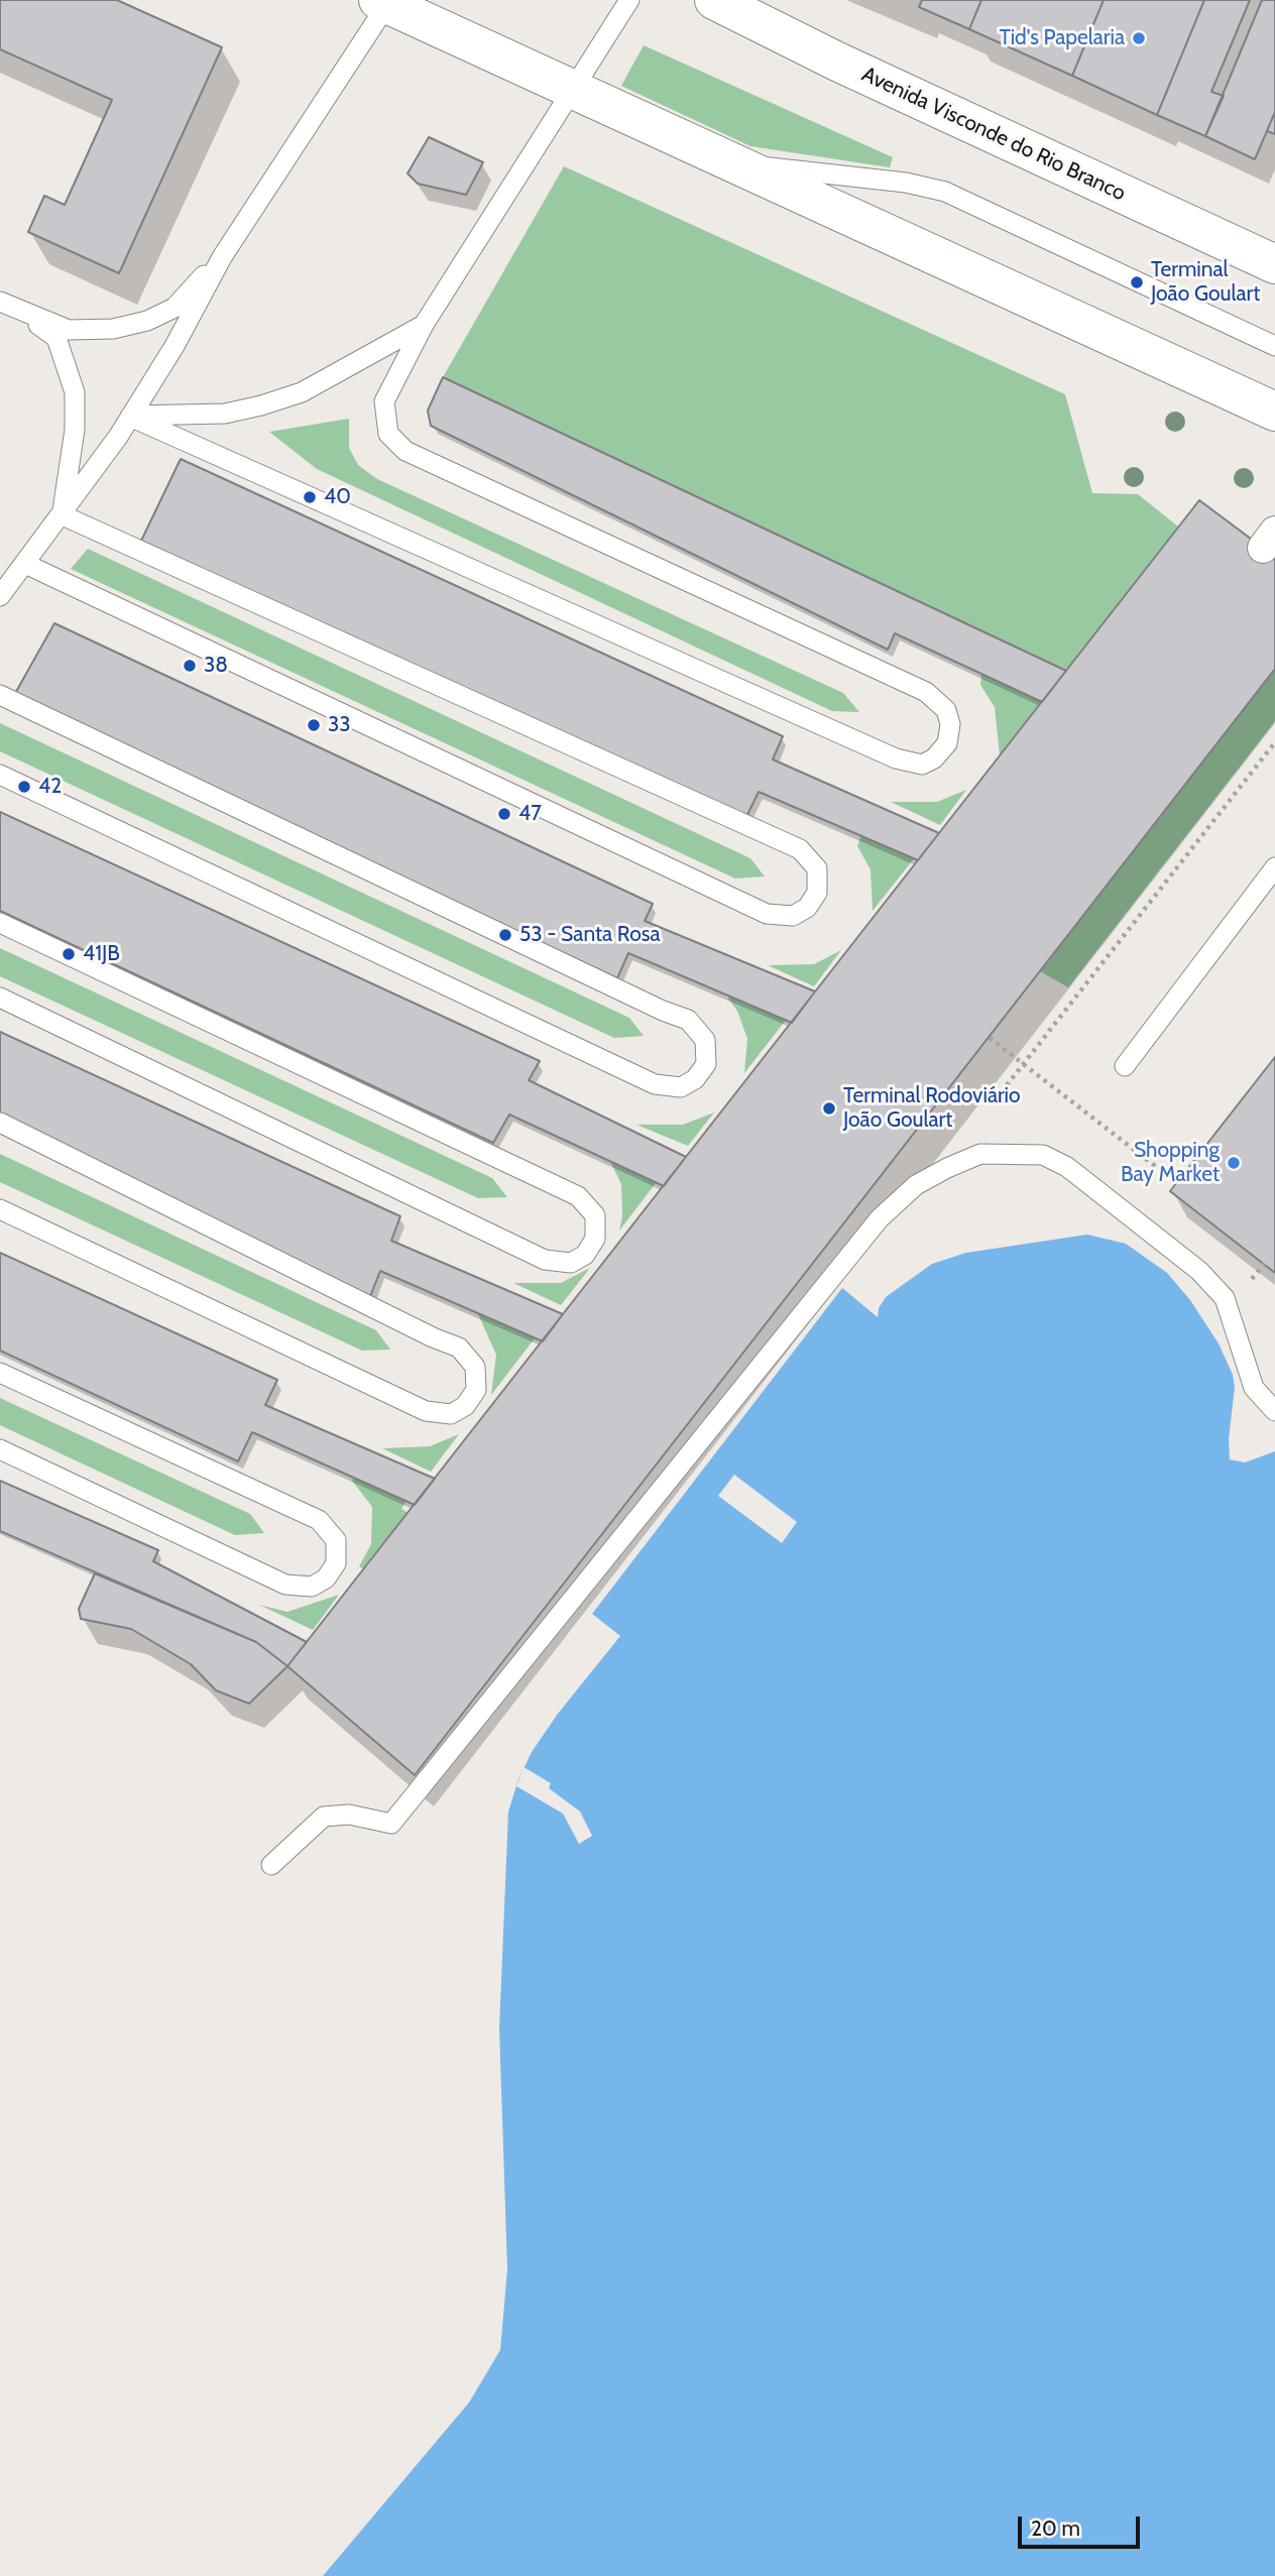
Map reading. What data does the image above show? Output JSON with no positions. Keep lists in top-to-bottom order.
{
  "streets": {
    "main road": ["Avenida Visconde do Rio Branco"]
  },
  "places": [
    "Tid's Papelaria",
    "Terminal João Goulart",
    "40",
    "38",
    "33",
    "42",
    "47",
    "53 - Santa Rosa",
    "41JB",
    "Terminal Rodoviário João Goulart",
    "Shopping Bay Market"
  ],
  "scale_bar": "20 m"
}
